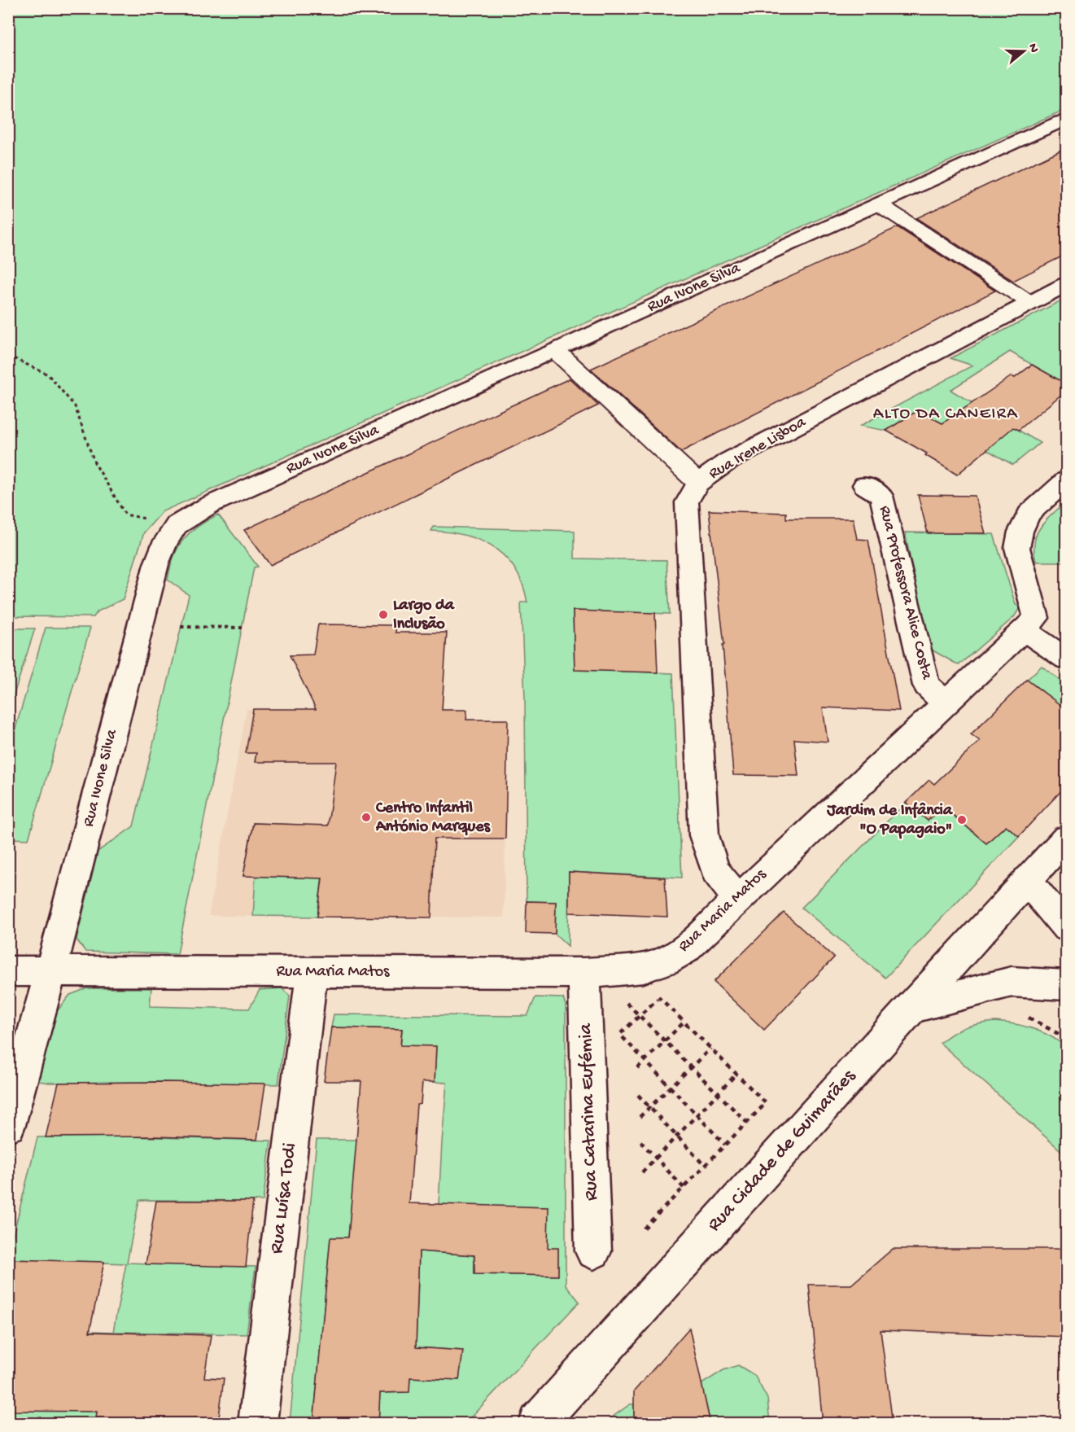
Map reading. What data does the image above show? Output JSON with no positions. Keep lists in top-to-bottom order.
{
  "streets": {
    "street": [
      "Rua Ivone Silva",
      "Rua Irene Lisboa",
      "Rua Professora Alice Costa",
      "Rua Maria Matos",
      "Rua Catarina Eufémia",
      "Rua Cidade de Guimarães",
      "Rua Luísa Todi"
    ]
  },
  "crossings": [
    ["Rua Ivone Silva", "Rua Maria Matos"],
    ["Rua Irene Lisboa", "Rua Maria Matos"],
    ["Rua Professora Alice Costa", "Rua Maria Matos"],
    ["Rua Maria Matos", "Rua Catarina Eufémia"],
    ["Rua Maria Matos", "Rua Luísa Todi"]
  ],
  "districts": ["ALTO DA CANEIRA"],
  "places": ["Largo da Inclusão", "Centro Infantil António Marques", "Jardim de Infância \"O Papagaio\""],
  "north": "right"
}
